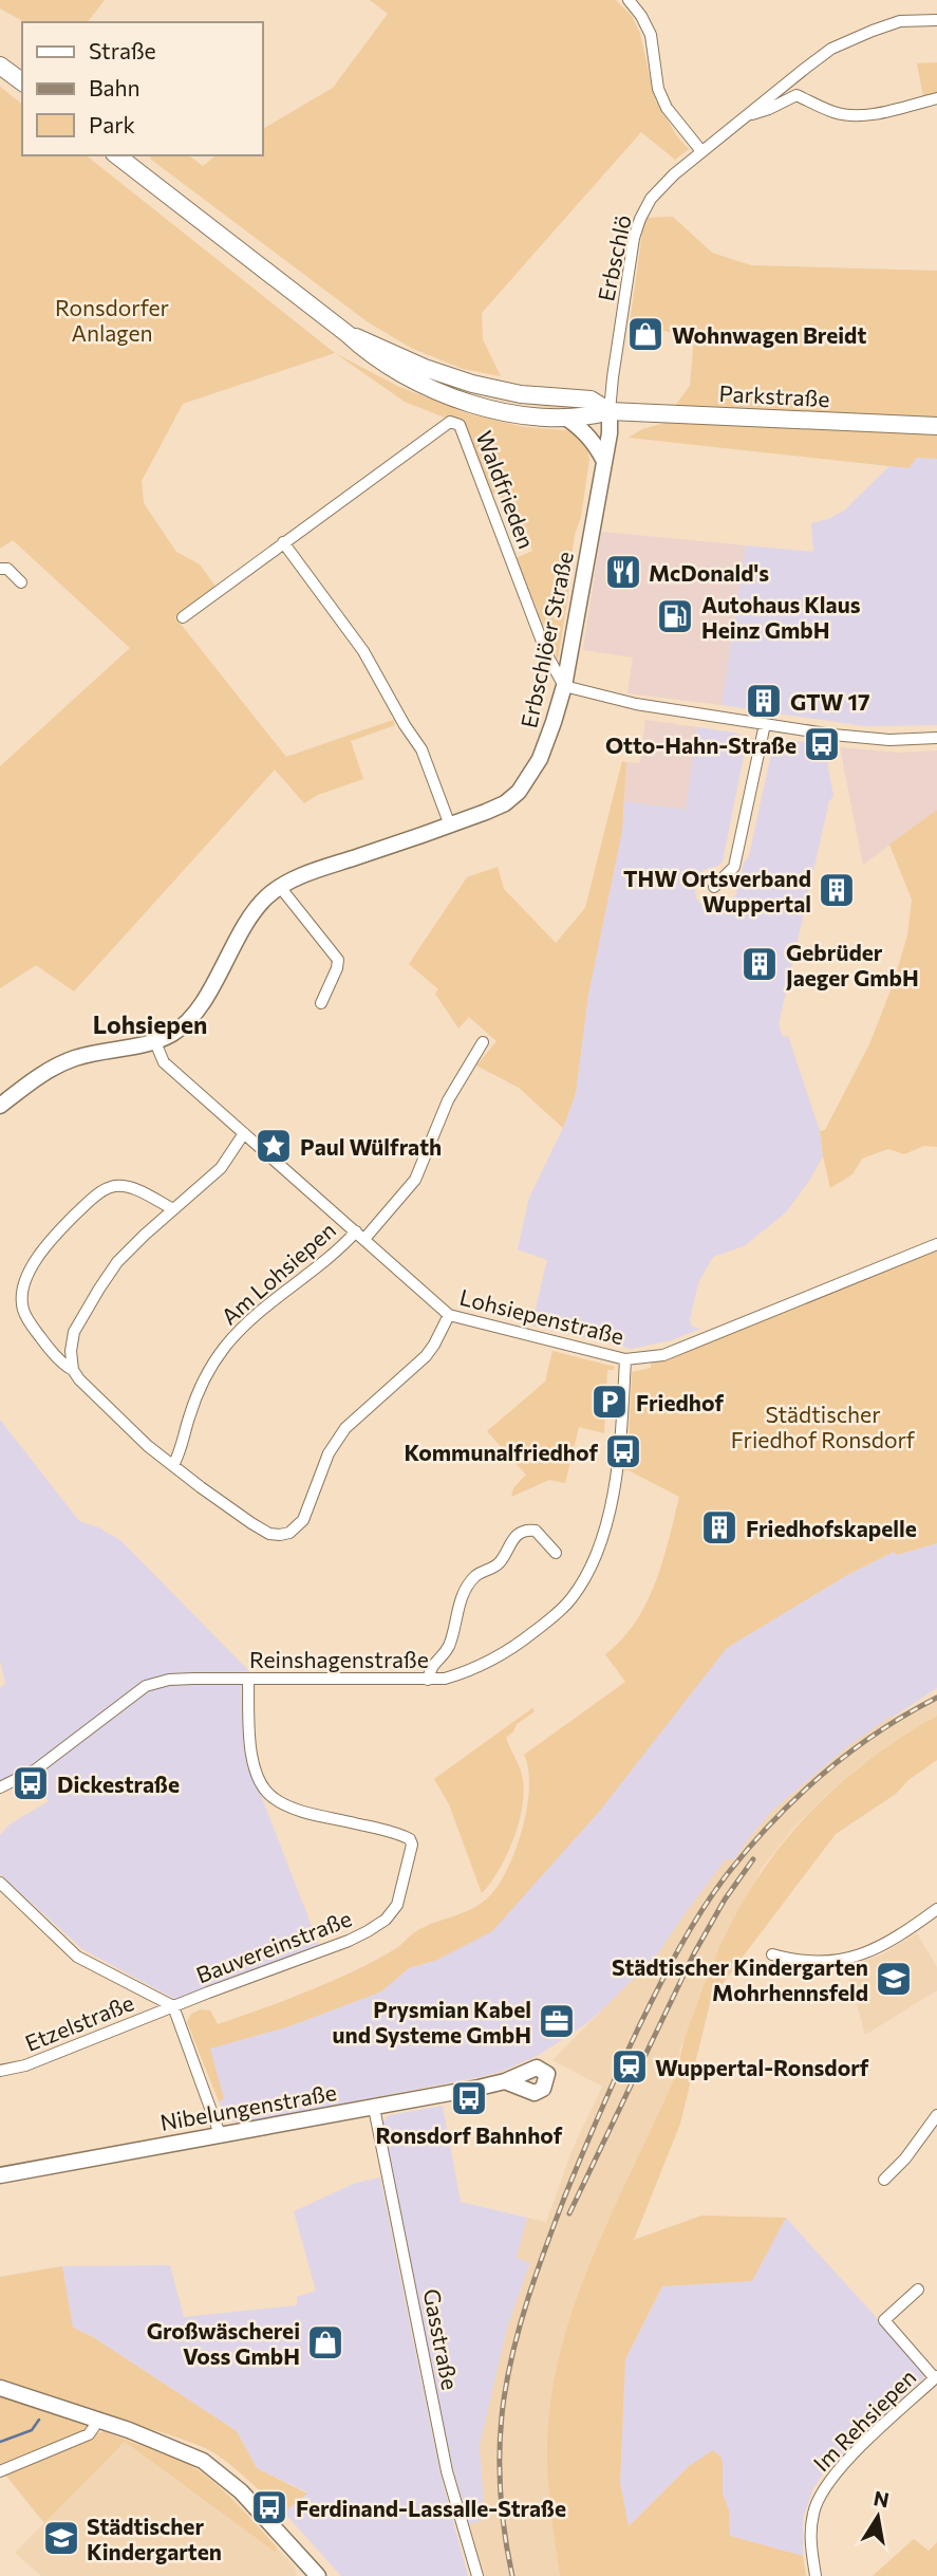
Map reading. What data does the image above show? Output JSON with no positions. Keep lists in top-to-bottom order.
{
  "streets": {
    "main road": ["Parkstraße"],
    "street": [
      "Erbschlö",
      "Waldfrieden",
      "Erbschlöer Straße",
      "Am Lohsiepen",
      "Lohsiepenstraße",
      "Reinshagenstraße",
      "Bauvereinstraße",
      "Etzelstraße",
      "Nibelungenstraße",
      "Gasstraße",
      "Im Rehsiepen"
    ]
  },
  "crossings": [
    ["Erbschlö", "Parkstraße"],
    ["Erbschlö", "Erbschlöer Straße"],
    ["Parkstraße", "Erbschlöer Straße"],
    ["Waldfrieden", "Erbschlöer Straße"],
    ["Erbschlöer Straße", "Lohsiepenstraße"],
    ["Am Lohsiepen", "Lohsiepenstraße"],
    ["Lohsiepenstraße", "Reinshagenstraße"],
    ["Reinshagenstraße", "Bauvereinstraße"],
    ["Bauvereinstraße", "Etzelstraße"],
    ["Nibelungenstraße", "Gasstraße"]
  ],
  "districts": ["Lohsiepen"],
  "parks": ["Ronsdorfer Anlagen", "Städtischer Friedhof Ronsdorf"],
  "places": {
    "shop": ["Wohnwagen Breidt", "Großwäscherei Voss GmbH"],
    "restaurant": ["McDonald's"],
    "fuel station": ["Autohaus Klaus Heinz GmbH"],
    "building": [
      "GTW 17",
      "THW Ortsverband Wuppertal",
      "Gebrüder Jaeger GmbH",
      "Friedhofskapelle"
    ],
    "bus stop": [
      "Otto-Hahn-Straße",
      "Kommunalfriedhof",
      "Dickestraße",
      "Ronsdorf Bahnhof",
      "Ferdinand-Lassalle-Straße"
    ],
    "place": ["Paul Wülfrath"],
    "parking": ["Friedhof"],
    "school or university": ["Städtischer Kindergarten Mohrhennsfeld", "Städtischer Kindergarten"],
    "office": ["Prysmian Kabel und Systeme GmbH"],
    "station": ["Wuppertal-Ronsdorf"]
  },
  "legend": ["Straße", "Bahn", "Park"],
  "north": "top"
}
